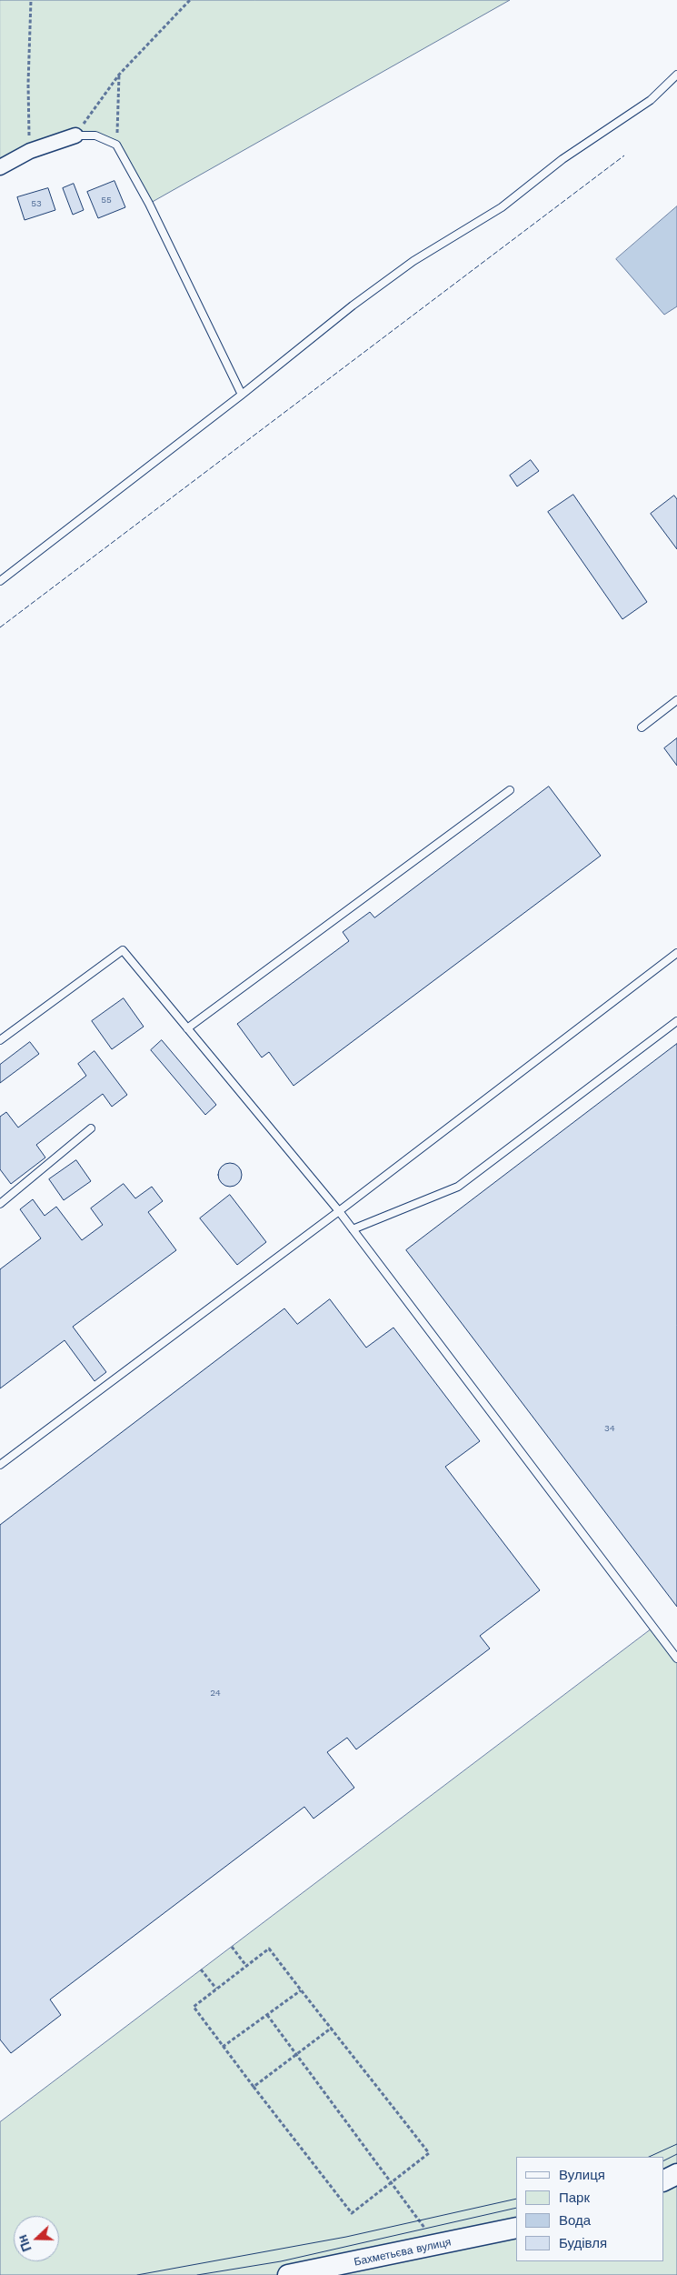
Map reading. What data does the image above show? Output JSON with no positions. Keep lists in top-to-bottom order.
{
  "streets": {
    "main road": ["Бахметьєва вулиця"]
  },
  "house_numbers": [
    "55",
    "53",
    "34",
    "24"
  ],
  "legend": [
    "Вулиця",
    "Парк",
    "Вода",
    "Будівля"
  ],
  "north": "left"
}
